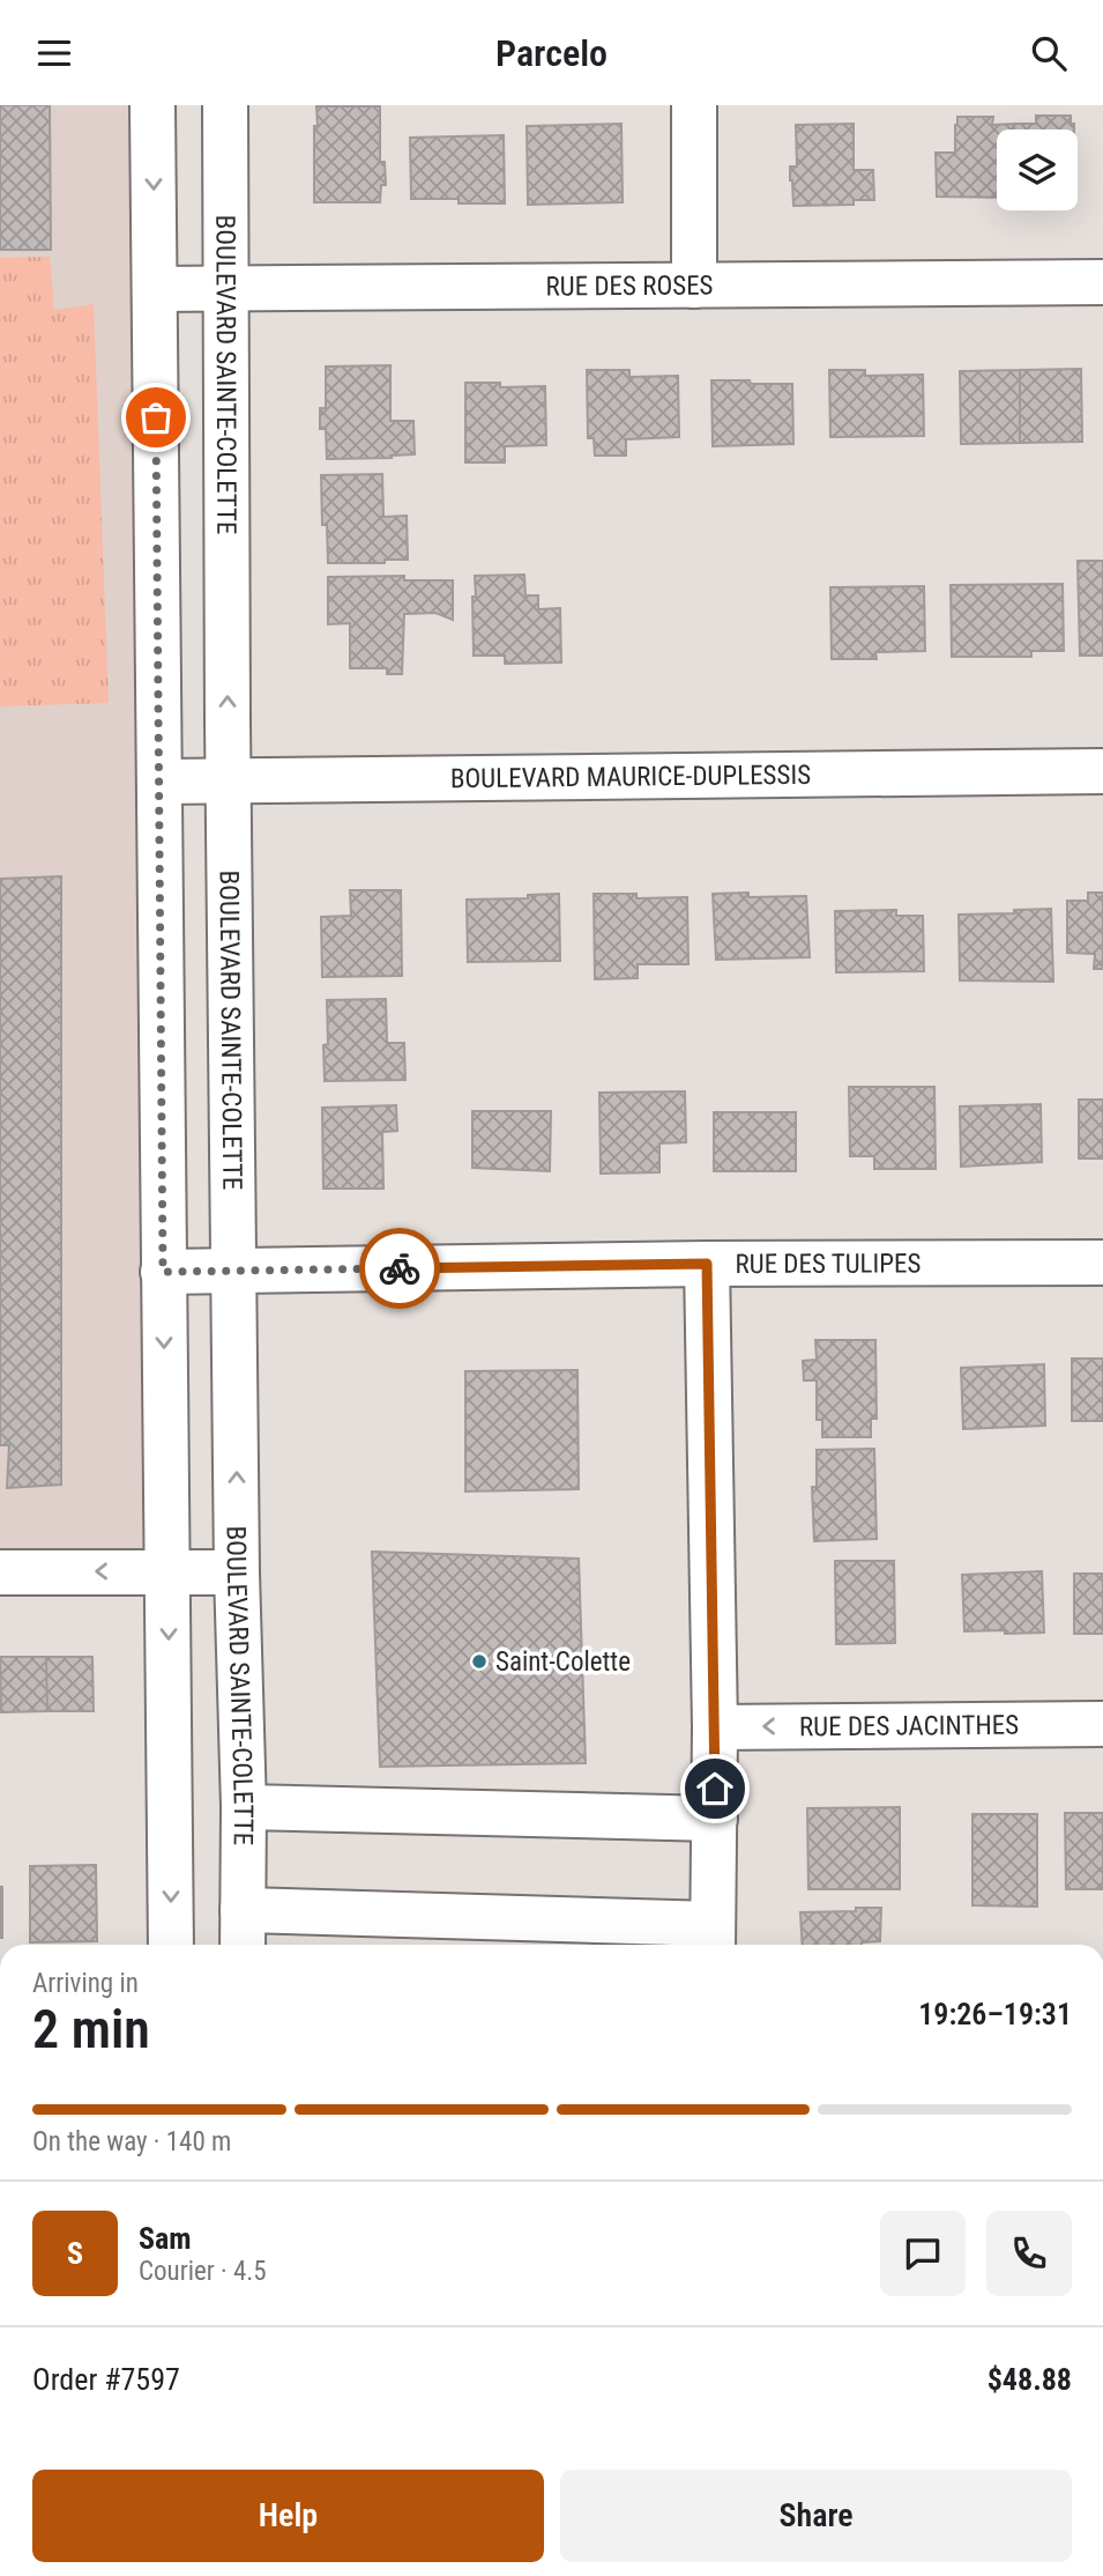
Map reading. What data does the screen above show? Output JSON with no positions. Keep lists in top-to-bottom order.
{
  "streets": {
    "street": [
      "RUE DES ROSES",
      "BOULEVARD SAINTE-COLETTE",
      "BOULEVARD MAURICE-DUPLESSIS",
      "RUE DES TULIPES",
      "RUE DES JACINTHES"
    ]
  },
  "crossings": [
    ["RUE DES ROSES", "BOULEVARD SAINTE-COLETTE"],
    ["BOULEVARD SAINTE-COLETTE", "BOULEVARD MAURICE-DUPLESSIS"],
    ["BOULEVARD SAINTE-COLETTE", "RUE DES TULIPES"]
  ],
  "one_way": ["RUE DES JACINTHES"],
  "places": ["Saint-Colette"],
  "page": {
    "header": "Parcelo",
    "heading": ["2 min", "Arriving in", "19:26–19:31"],
    "panel": [
      "Sam",
      "Courier · 4.5",
      "Order #7597",
      "$48.88"
    ],
    "bar": "On the way · 140 m",
    "round": "S",
    "buttons": ["Help", "Share"]
  }
}
